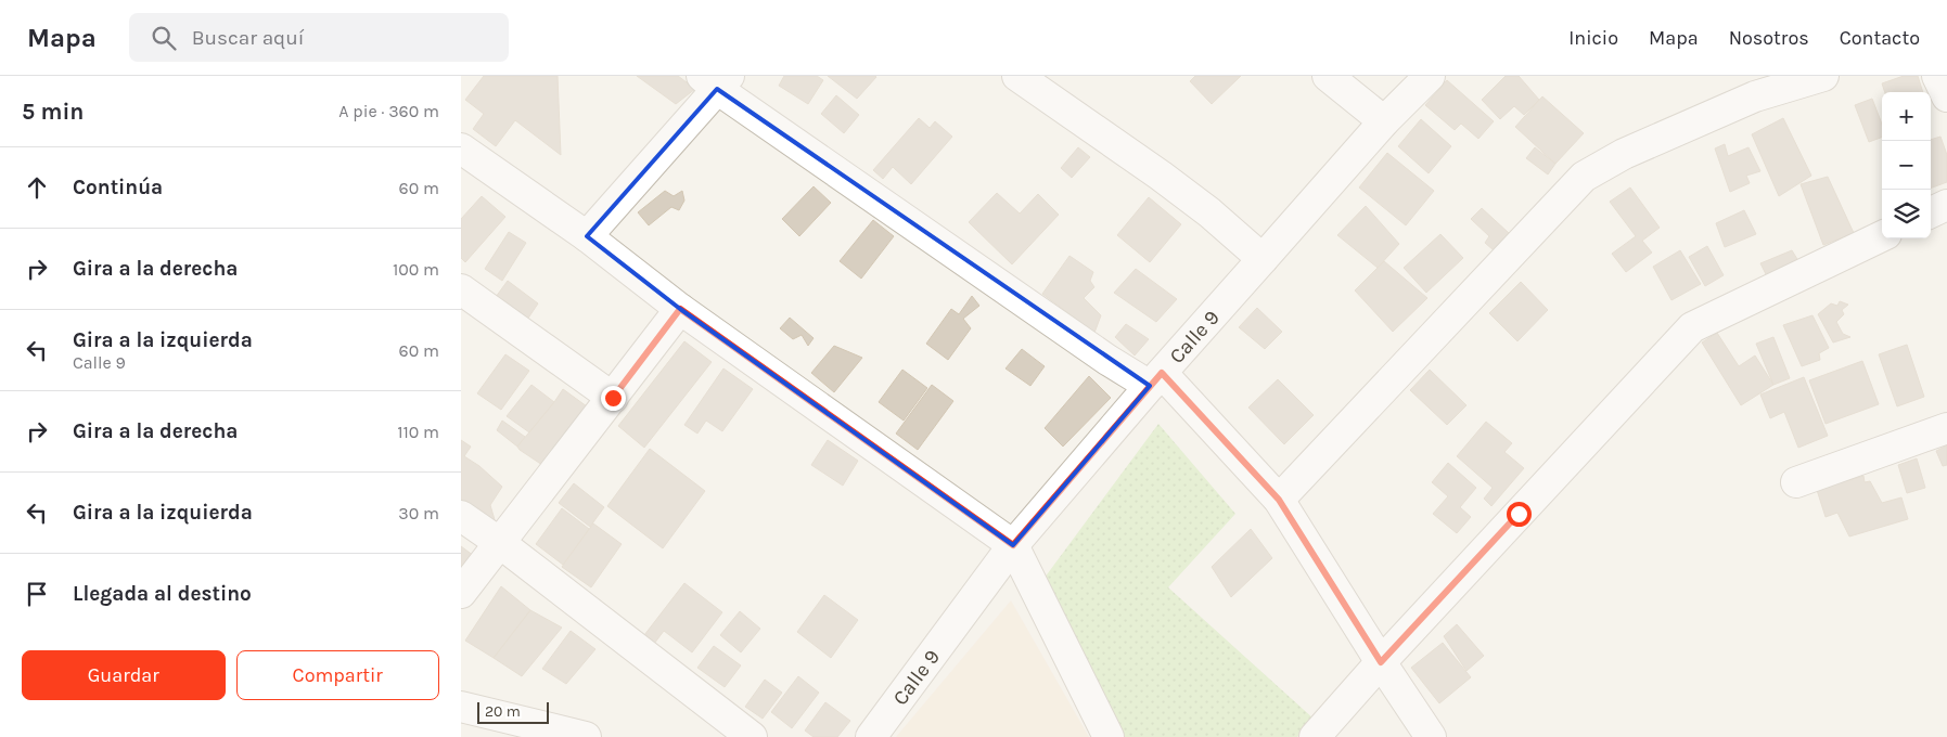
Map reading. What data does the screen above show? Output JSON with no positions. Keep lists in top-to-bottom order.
{
  "streets": {
    "street": ["Calle 9"]
  },
  "scale_bar": "20 m",
  "page": {
    "header": "Mapa",
    "search": "Buscar aquí",
    "nav": [
      "Inicio",
      "Mapa",
      "Nosotros",
      "Contacto"
    ],
    "heading": ["5 min", "A pie · 360 m"],
    "map_buttons": ["+", "−"],
    "list": [
      ["Continúa", "60 m"],
      ["Gira a la derecha", "100 m"],
      ["Gira a la izquierda", "Calle 9", "60 m"],
      ["Gira a la derecha", "110 m"],
      ["Gira a la izquierda", "30 m"],
      "Llegada al destino"
    ],
    "buttons": ["Guardar", "Compartir"],
    "scale": "20 m"
  }
}
